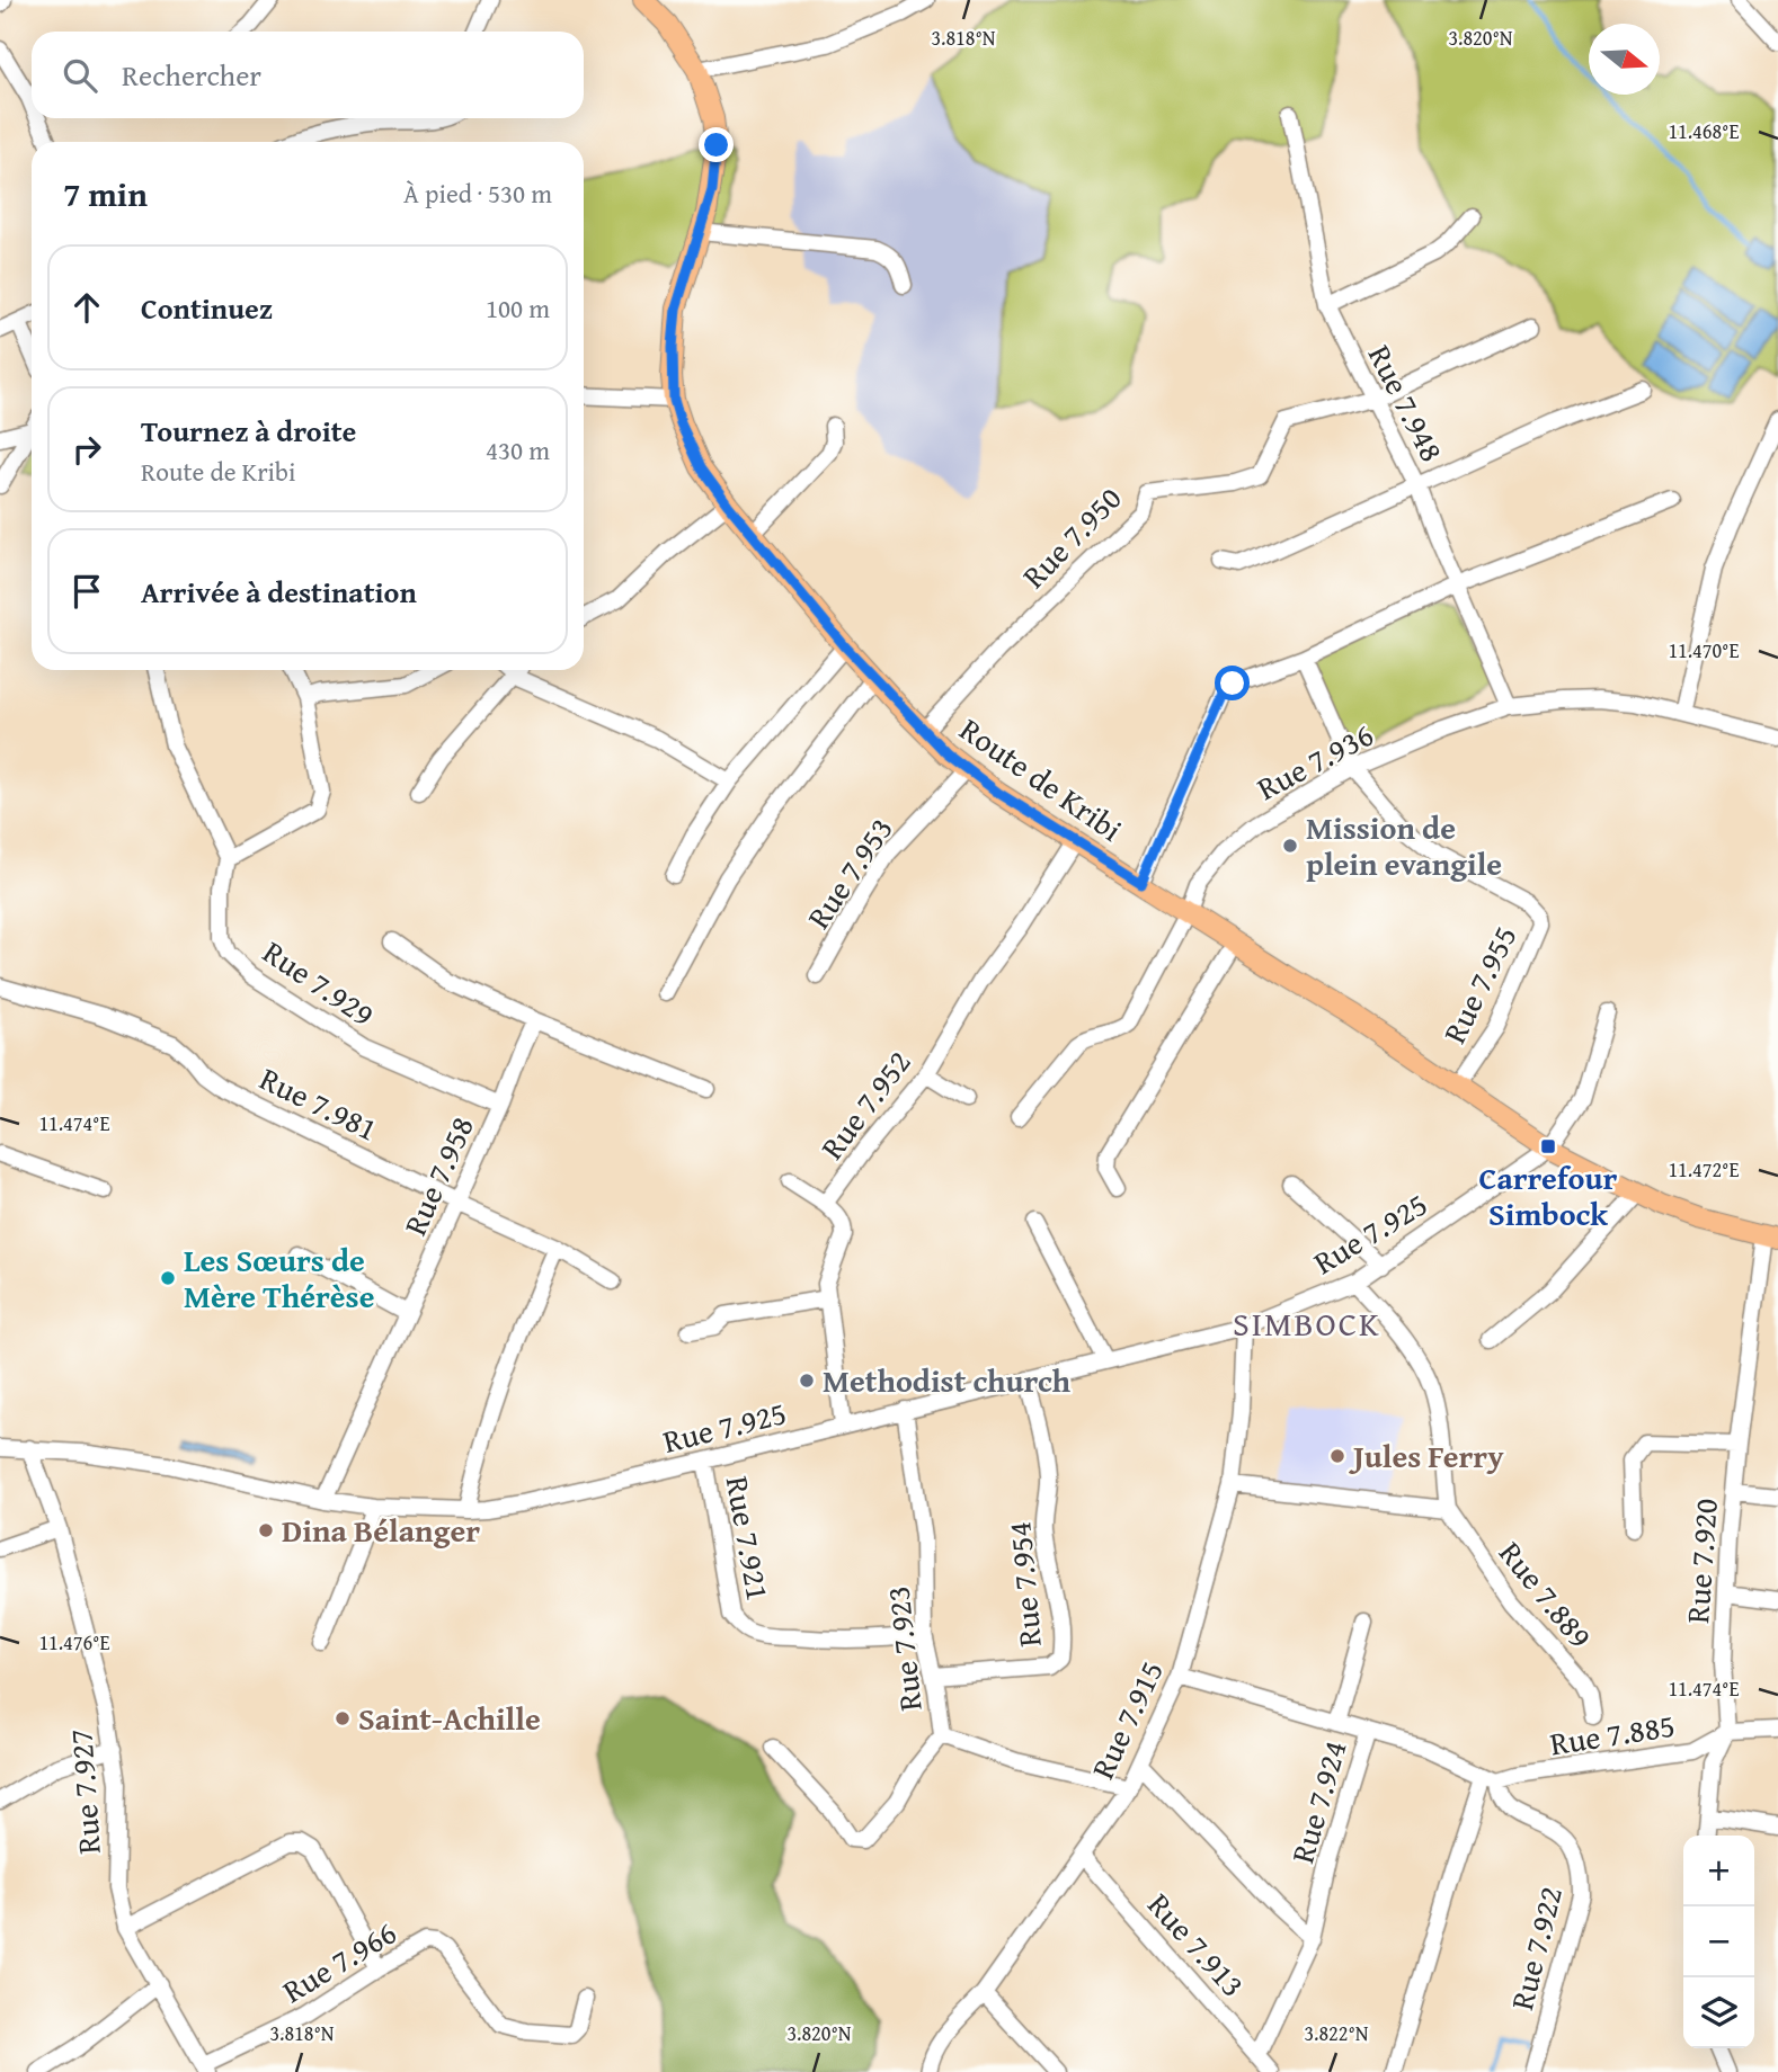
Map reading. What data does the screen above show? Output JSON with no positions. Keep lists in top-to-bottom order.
{
  "streets": {
    "main road": ["Route de Kribi"],
    "street": [
      "Rue 7.948",
      "Rue 7.950",
      "Rue 7.936",
      "Rue 7.953",
      "Rue 7.929",
      "Rue 7.955",
      "Rue 7.981",
      "Rue 7.952",
      "Rue 7.958",
      "Rue 7.925",
      "Rue 7.921",
      "Rue 7.920",
      "Rue 7.954",
      "Rue 7.889",
      "Rue 7.923",
      "Rue 7.915",
      "Rue 7.885",
      "Rue 7.927",
      "Rue 7.924",
      "Rue 7.913",
      "Rue 7.922",
      "Rue 7.966"
    ]
  },
  "crossings": [
    ["Rue 7.948", "Rue 7.950"],
    ["Rue 7.948", "Rue 7.936"],
    ["Rue 7.950", "Route de Kribi"],
    ["Rue 7.936", "Route de Kribi"],
    ["Rue 7.936", "Rue 7.955"],
    ["Route de Kribi", "Rue 7.953"],
    ["Route de Kribi", "Rue 7.955"],
    ["Route de Kribi", "Rue 7.952"],
    ["Route de Kribi", "Rue 7.925"],
    ["Route de Kribi", "Rue 7.920"],
    ["Rue 7.929", "Rue 7.958"],
    ["Rue 7.981", "Rue 7.958"],
    ["Rue 7.952", "Rue 7.925"],
    ["Rue 7.958", "Rue 7.925"],
    ["Rue 7.925", "Rue 7.921"],
    ["Rue 7.925", "Rue 7.954"],
    ["Rue 7.925", "Rue 7.923"],
    ["Rue 7.925", "Rue 7.915"],
    ["Rue 7.925", "Rue 7.927"],
    ["Rue 7.921", "Rue 7.923"],
    ["Rue 7.920", "Rue 7.885"],
    ["Rue 7.954", "Rue 7.923"],
    ["Rue 7.923", "Rue 7.915"],
    ["Rue 7.915", "Rue 7.924"],
    ["Rue 7.915", "Rue 7.913"],
    ["Rue 7.885", "Rue 7.922"],
    ["Rue 7.927", "Rue 7.966"],
    ["Rue 7.924", "Rue 7.913"]
  ],
  "districts": ["SIMBOCK"],
  "places": {
    "other": [
      "Mission de plein evangile",
      "Les Sœurs de Mère Thérèse",
      "Methodist church",
      "Jules Ferry",
      "Dina Bélanger",
      "Saint-Achille"
    ],
    "transit": ["Carrefour Simbock"]
  },
  "north": "right",
  "page": {
    "search": "Rechercher",
    "heading": ["7 min", "À pied · 530 m"],
    "list": [
      ["Continuez", "100 m"],
      ["Tournez à droite", "Route de Kribi", "430 m"],
      "Arrivée à destination"
    ],
    "map_buttons": ["+", "−"]
  },
  "coordinates": [
    "3.818°N",
    "3.820°N",
    "11.468°E",
    "11.470°E",
    "11.474°E",
    "11.472°E",
    "11.476°E",
    "3.822°N"
  ]
}
